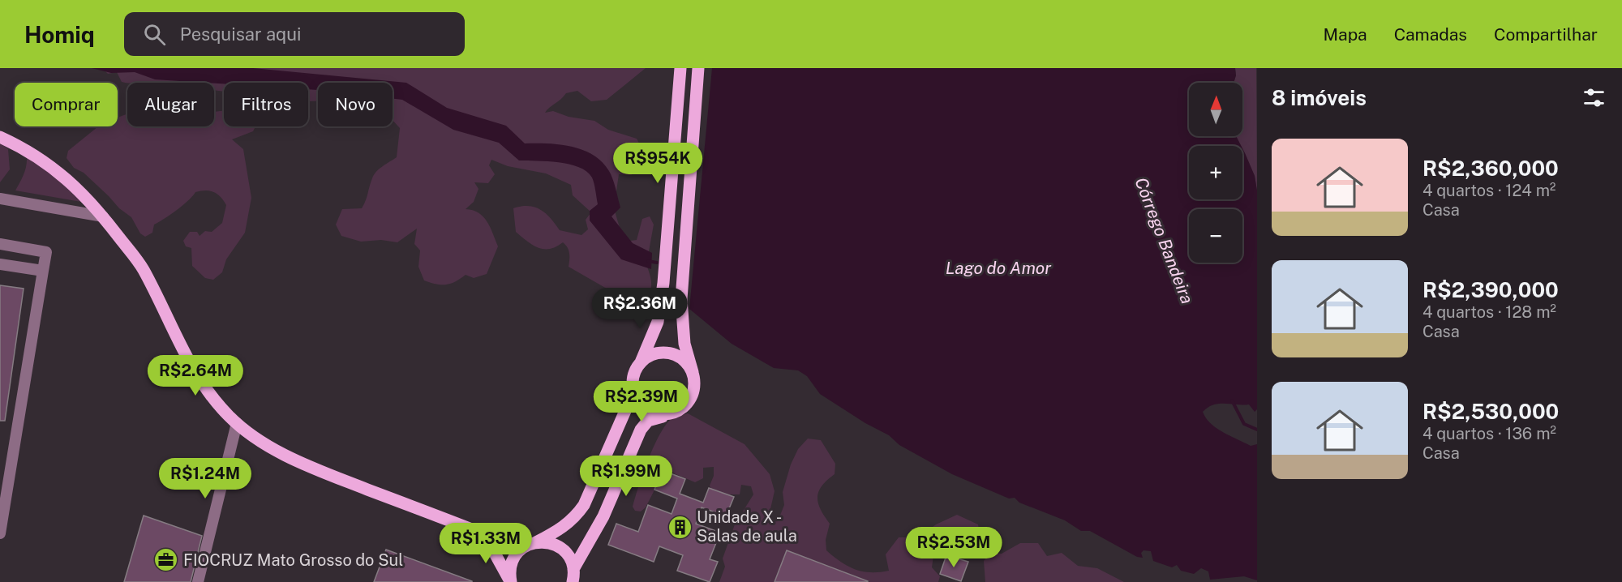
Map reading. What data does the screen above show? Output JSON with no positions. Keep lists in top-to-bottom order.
{
  "water": ["Córrego Bandeira", "Lago do Amor"],
  "places": {
    "building": ["Unidade X - Salas de aula"],
    "office": ["FIOCRUZ Mato Grosso do Sul"]
  },
  "north": "top",
  "page": {
    "header": "Homiq",
    "search": "Pesquisar aqui",
    "nav": ["Mapa", "Camadas", "Compartilhar"],
    "heading": "8 imóveis",
    "map_buttons": ["+", "−"],
    "chip": [
      "Comprar",
      "Alugar",
      "Filtros",
      "Novo"
    ],
    "list": [
      {
        "name": "R$2,360,000",
        "note": "4 quartos · 124 m² · Casa"
      },
      {
        "name": "R$2,390,000",
        "note": "4 quartos · 128 m² · Casa"
      },
      {
        "name": "R$2,530,000",
        "note": "4 quartos · 136 m² · Casa"
      }
    ],
    "price": [
      "R$954K",
      "R$2.36M",
      "R$2.64M",
      "R$2.39M",
      "R$1.99M",
      "R$1.24M",
      "R$1.33M",
      "R$2.53M"
    ]
  }
}
